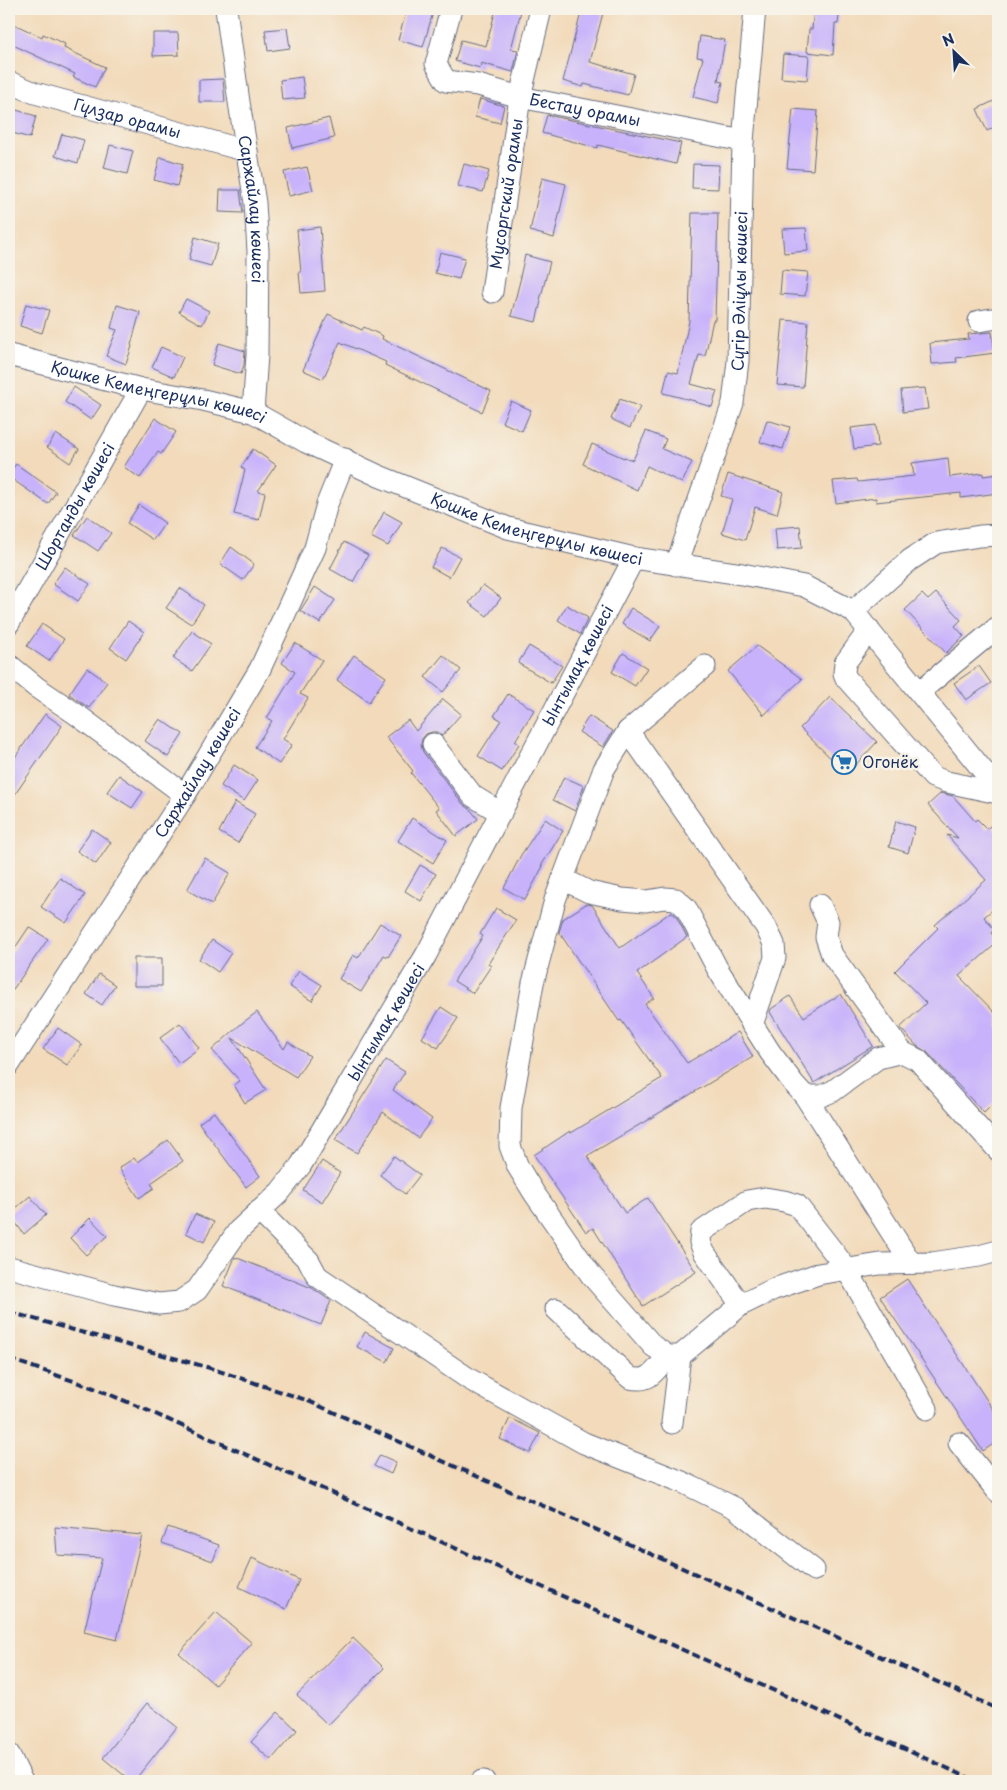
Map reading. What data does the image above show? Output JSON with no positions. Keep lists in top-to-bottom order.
{
  "streets": {
    "street": [
      "Бестау орамы",
      "Гүлзар орамы",
      "Мусоргский орамы",
      "Саржайлау көшесі",
      "Сүгір Әліұлы көшесі",
      "Қошке Кемеңгерұлы көшесі",
      "Шортанды көшесі",
      "Ынтымақ көшесі"
    ]
  },
  "crossings": [
    ["Бестау орамы", "Мусоргский орамы"],
    ["Бестау орамы", "Сүгір Әліұлы көшесі"],
    ["Гүлзар орамы", "Саржайлау көшесі"],
    ["Саржайлау көшесі", "Қошке Кемеңгерұлы көшесі"],
    ["Сүгір Әліұлы көшесі", "Қошке Кемеңгерұлы көшесі"],
    ["Қошке Кемеңгерұлы көшесі", "Шортанды көшесі"],
    ["Қошке Кемеңгерұлы көшесі", "Ынтымақ көшесі"]
  ],
  "places": {
    "supermarket": ["Огонёк"]
  },
  "north": "top left"
}
